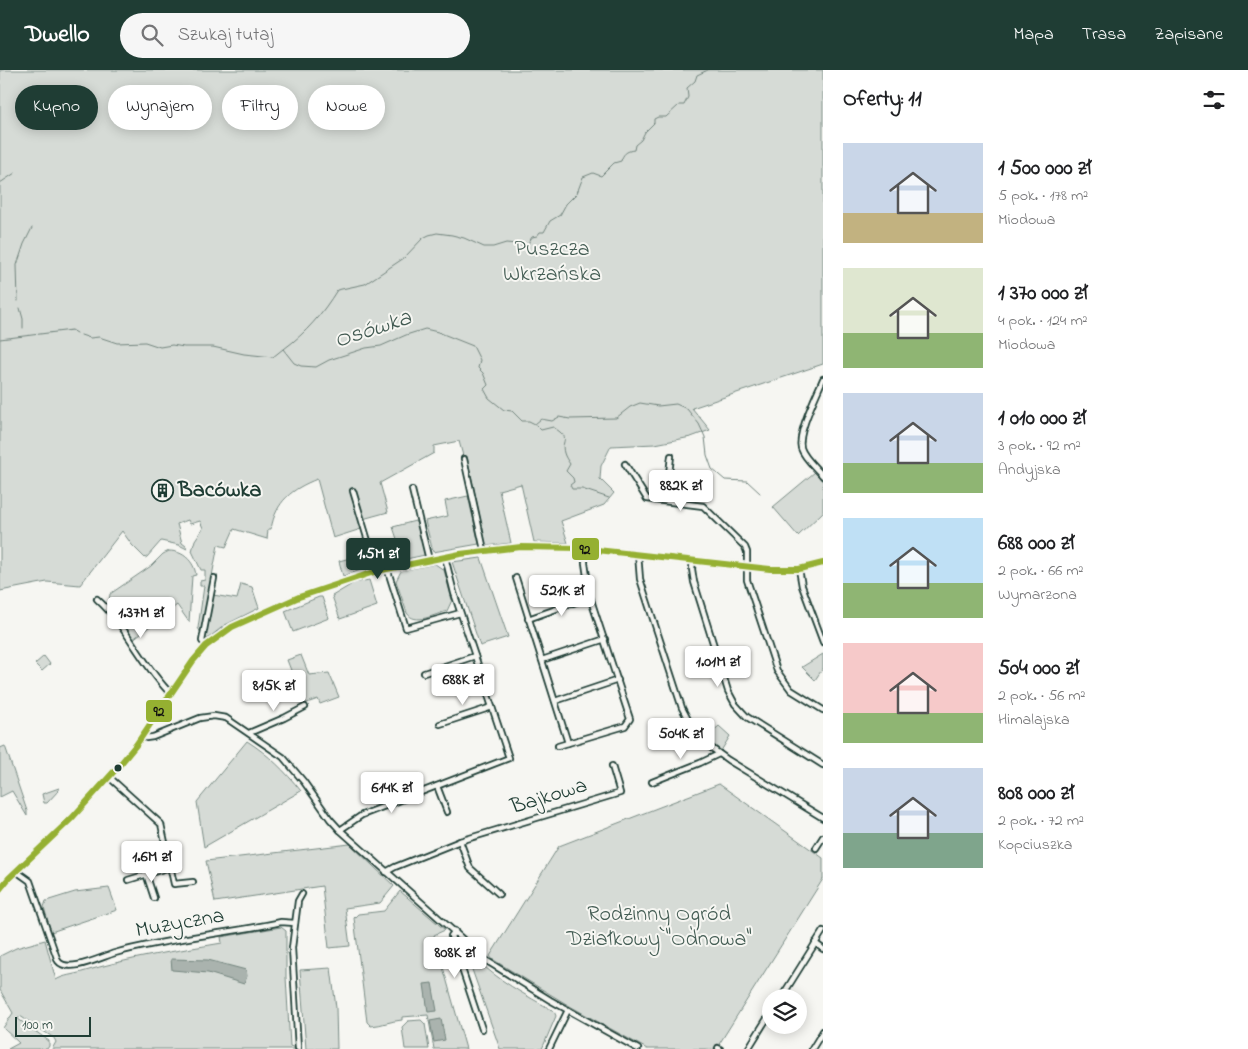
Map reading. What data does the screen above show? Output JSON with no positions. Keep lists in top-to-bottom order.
{
  "streets": {
    "street": ["Bajkowa", "Muzyczna"]
  },
  "water": ["Osówka"],
  "parks": ["Puszcza Wkrzańska", "Rodzinny Ogród Działkowy \"Odnowa\""],
  "places": {
    "building": ["Bacówka"]
  },
  "lines": ["transit line 92"],
  "scale_bar": "100 m",
  "page": {
    "header": "Dwello",
    "search": "Szukaj tutaj",
    "nav": ["Mapa", "Trasa", "Zapisane"],
    "heading": "Oferty: 11",
    "chip": [
      "Kupno",
      "Wynajem",
      "Filtry",
      "Nowe"
    ],
    "list": [
      {
        "name": "1 500 000 zł",
        "note": "5 pok. · 178 m² · Miodowa"
      },
      {
        "name": "1 370 000 zł",
        "note": "4 pok. · 124 m² · Miodowa"
      },
      {
        "name": "1 010 000 zł",
        "note": "3 pok. · 92 m² · Andyjska"
      },
      {
        "name": "688 000 zł",
        "note": "2 pok. · 66 m² · Wymarzona"
      },
      {
        "name": "504 000 zł",
        "note": "2 pok. · 56 m² · Himalajska"
      },
      {
        "name": "808 000 zł",
        "note": "2 pok. · 72 m² · Kopciuszka"
      }
    ],
    "price": [
      "882K zł",
      "1.5M zł",
      "521K zł",
      "1.37M zł",
      "1.01M zł",
      "688K zł",
      "815K zł",
      "504K zł",
      "614K zł",
      "1.6M zł",
      "808K zł"
    ],
    "scale": "100 m"
  }
}
